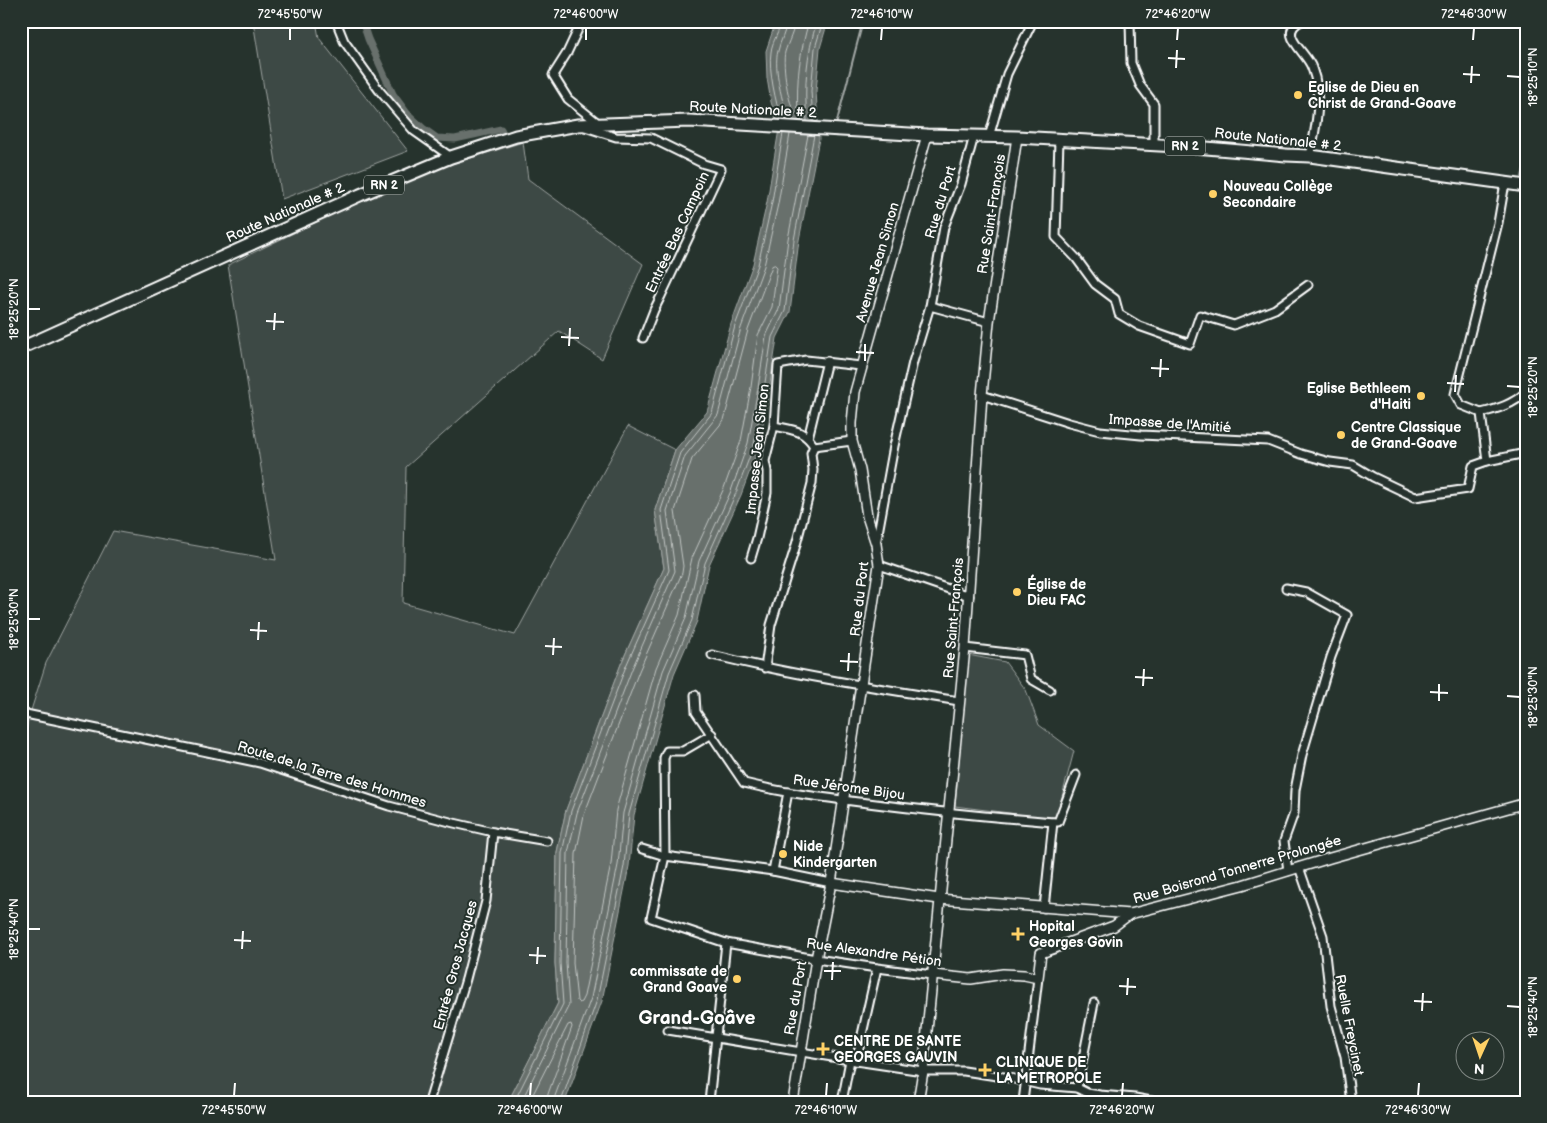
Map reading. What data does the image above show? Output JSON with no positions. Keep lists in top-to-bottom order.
{
  "streets": {
    "main road": ["Route Nationale # 2", "RN 2"],
    "street": [
      "Rue du Port",
      "Rue Saint-François",
      "Entrée Bas Campoin",
      "Avenue Jean Simon",
      "Impasse de l'Amitié",
      "Impasse Jean Simon",
      "Route de la Terre des Hommes",
      "Rue Jérome Bijou",
      "Rue Boisrond Tonnerre Prolongée",
      "Rue Alexandre Pétion",
      "Entrée Gros Jacques",
      "Ruelle Freycinet"
    ]
  },
  "crossings": [
    ["Route Nationale # 2", "Rue du Port"],
    ["Route Nationale # 2", "Rue Saint-François"],
    ["Route Nationale # 2", "Entrée Bas Campoin"],
    ["Route Nationale # 2", "Avenue Jean Simon"],
    ["Rue du Port", "Avenue Jean Simon"],
    ["Rue du Port", "Rue Jérome Bijou"],
    ["Rue du Port", "Rue Boisrond Tonnerre Prolongée"],
    ["Rue du Port", "Rue Alexandre Pétion"],
    ["Rue Saint-François", "Impasse de l'Amitié"],
    ["Rue Saint-François", "Rue Jérome Bijou"],
    ["Rue Saint-François", "Rue Boisrond Tonnerre Prolongée"],
    ["Rue Saint-François", "Rue Alexandre Pétion"],
    ["Avenue Jean Simon", "Impasse Jean Simon"],
    ["Route de la Terre des Hommes", "Entrée Gros Jacques"],
    ["Rue Boisrond Tonnerre Prolongée", "Ruelle Freycinet"]
  ],
  "districts": ["Grand-Goâve"],
  "places": {
    "other": [
      "Eglise de Dieu en Christ de Grand-Goave",
      "Nouveau Collège Secondaire",
      "Eglise Bethleem d'Haiti",
      "Centre Classique de Grand-Goave",
      "Église de Dieu FAC",
      "Nide Kindergarten",
      "commissate de Grand Goave"
    ],
    "health": ["Hopital Georges Govin", "CENTRE DE SANTE GEORGES GAUVIN", "CLINIQUE DE LA METROPOLE"]
  },
  "north": "bottom",
  "coordinates": [
    "72°45'50\"W",
    "72°46'00\"W",
    "72°46'10\"W",
    "72°46'20\"W",
    "72°46'30\"W",
    "18°25'10\"N",
    "18°25'20\"N",
    "18°25'30\"N",
    "18°25'40\"N"
  ]
}
